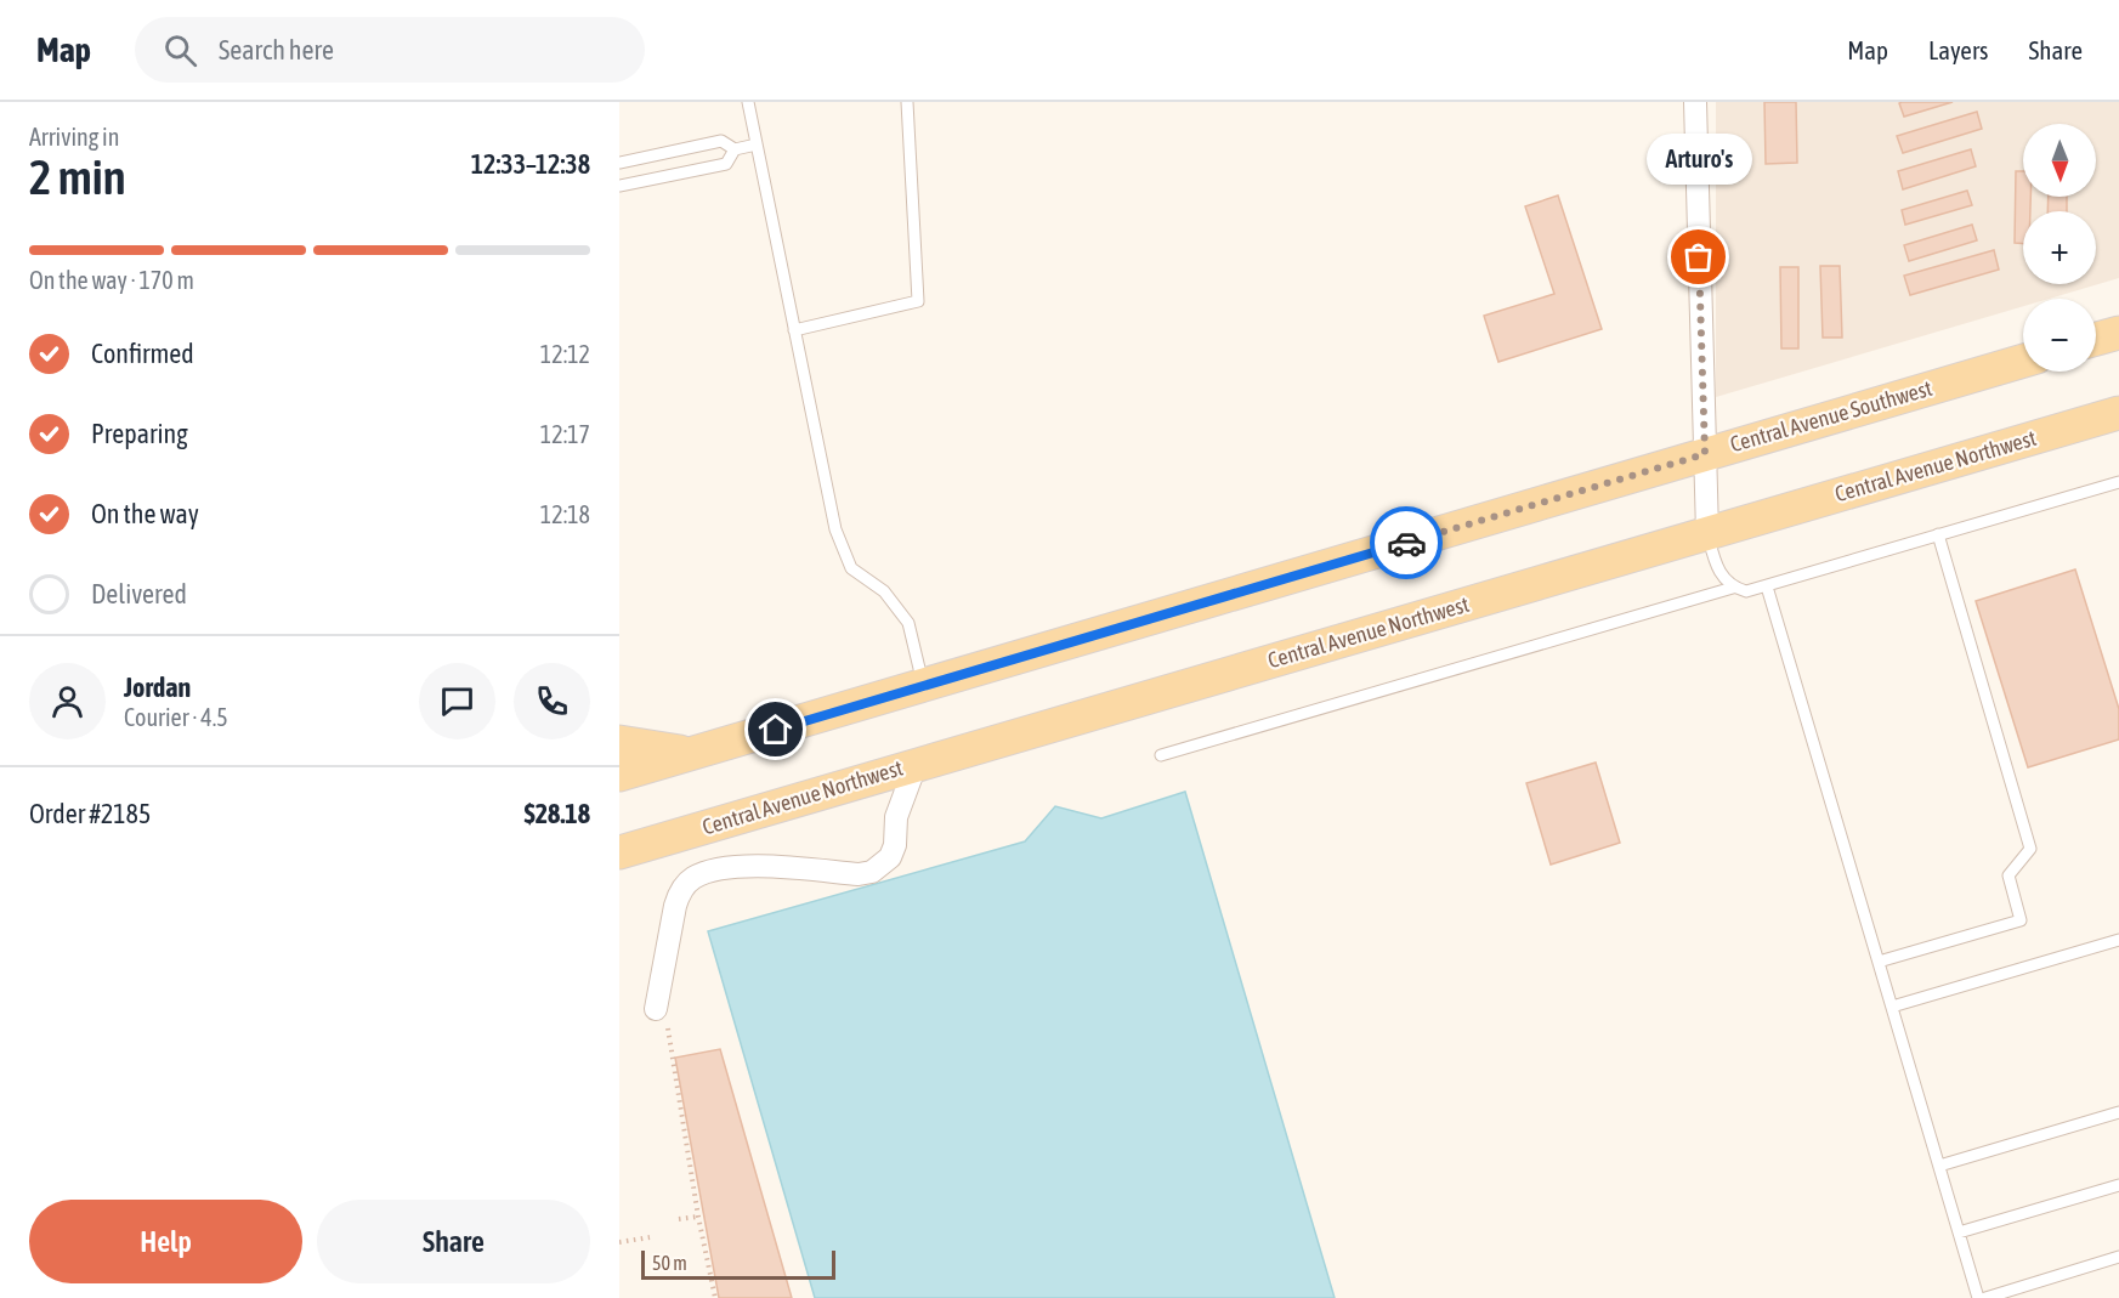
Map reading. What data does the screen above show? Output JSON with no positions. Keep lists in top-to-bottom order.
{
  "streets": {
    "main road": ["Central Avenue Southwest", "Central Avenue Northwest"]
  },
  "places": ["Arturo's"],
  "scale_bar": "50 m",
  "north": "bottom",
  "page": {
    "header": "Map",
    "search": "Search here",
    "nav": ["Map", "Layers", "Share"],
    "heading": ["2 min", "Arriving in", "12:33–12:38"],
    "panel": [
      "Jordan",
      "Courier · 4.5",
      "Order #2185",
      "$28.18"
    ],
    "map_buttons": ["+", "−"],
    "bubble": "Arturo's",
    "bar": "On the way · 170 m",
    "list": [
      ["Confirmed", "12:12"],
      ["Preparing", "12:17"],
      ["On the way", "12:18"],
      "Delivered"
    ],
    "buttons": ["Help", "Share"],
    "scale": "50 m"
  }
}
